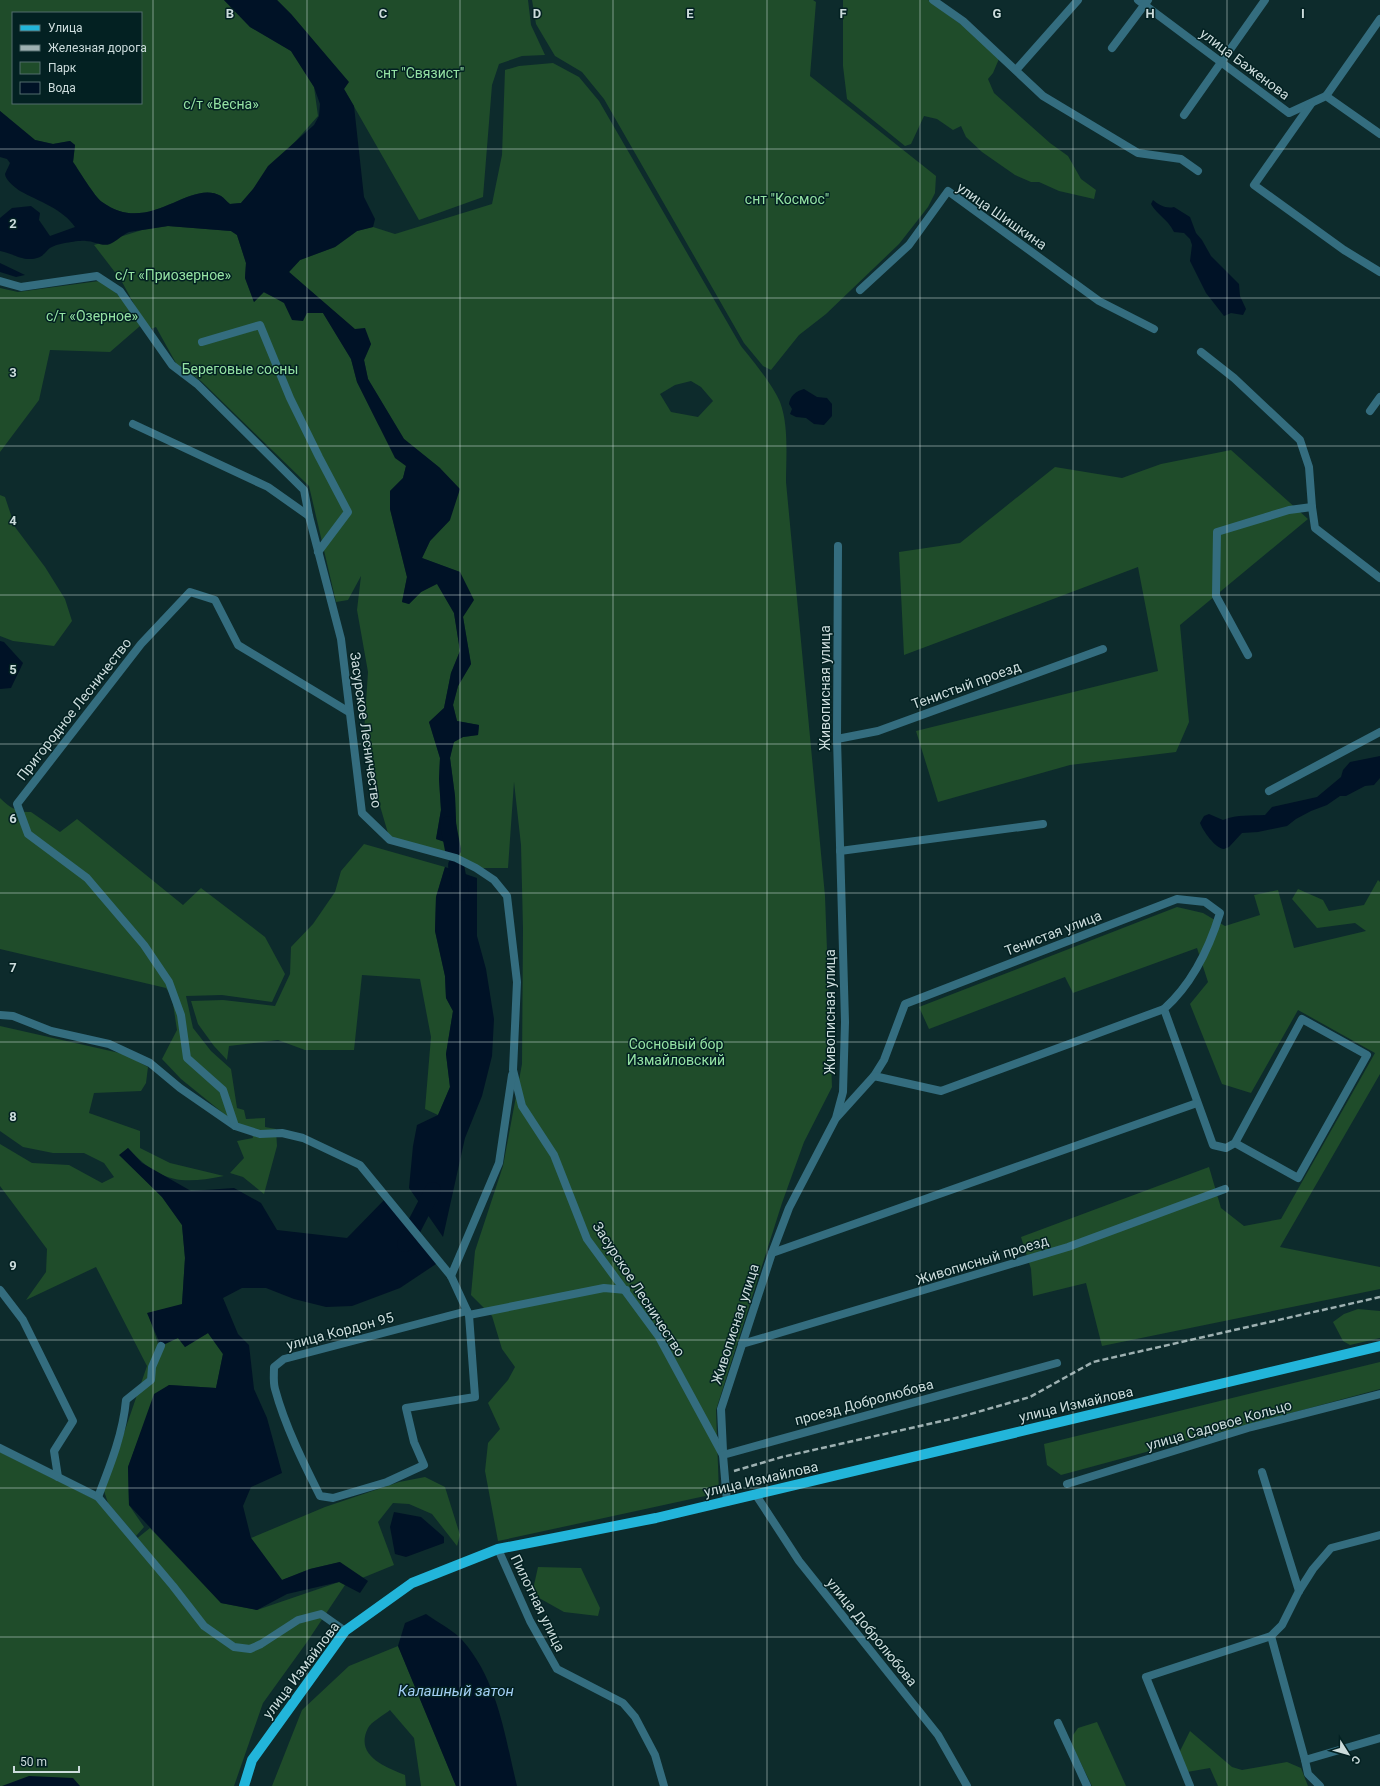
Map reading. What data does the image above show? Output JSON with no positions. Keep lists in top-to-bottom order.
{
  "streets": {
    "main road": ["улица Измайлова"],
    "street": [
      "улица Баженова",
      "улица Шишкина",
      "Тенистый проезд",
      "Живописная улица",
      "Пригородное Лесничество",
      "Засурское Лесничество",
      "Тенистая улица",
      "Живописный проезд",
      "улица Кордон 95",
      "проезд Добролюбова",
      "улица Садовое Кольцо",
      "Пилотная улица",
      "улица Добролюбова"
    ]
  },
  "crossings": [
    ["Тенистый проезд", "Живописная улица"],
    ["Живописная улица", "Засурское Лесничество"],
    ["Живописная улица", "Тенистая улица"],
    ["Живописная улица", "Живописный проезд"],
    ["Живописная улица", "проезд Добролюбова"],
    ["Пригородное Лесничество", "Засурское Лесничество"],
    ["Пригородное Лесничество", "улица Кордон 95"],
    ["Засурское Лесничество", "улица Кордон 95"],
    ["Засурское Лесничество", "проезд Добролюбова"],
    ["улица Измайлова", "Пилотная улица"],
    ["улица Измайлова", "улица Добролюбова"]
  ],
  "water": ["Калашный затон"],
  "parks": [
    "снт \"Связист\"",
    "с/т «Весна»",
    "снт \"Космос\"",
    "с/т «Приозерное»",
    "с/т «Озерное»",
    "Береговые сосны",
    "Сосновый бор Измайловский"
  ],
  "legend": [
    "Улица",
    "Железная дорога",
    "Парк",
    "Вода"
  ],
  "scale_bar": "50 m",
  "north": "bottom right",
  "grid": {
    "columns": [
      "B",
      "C",
      "D",
      "E",
      "F",
      "G",
      "H",
      "I"
    ],
    "rows": [
      "2",
      "3",
      "4",
      "5",
      "6",
      "7",
      "8",
      "9"
    ]
  }
}
